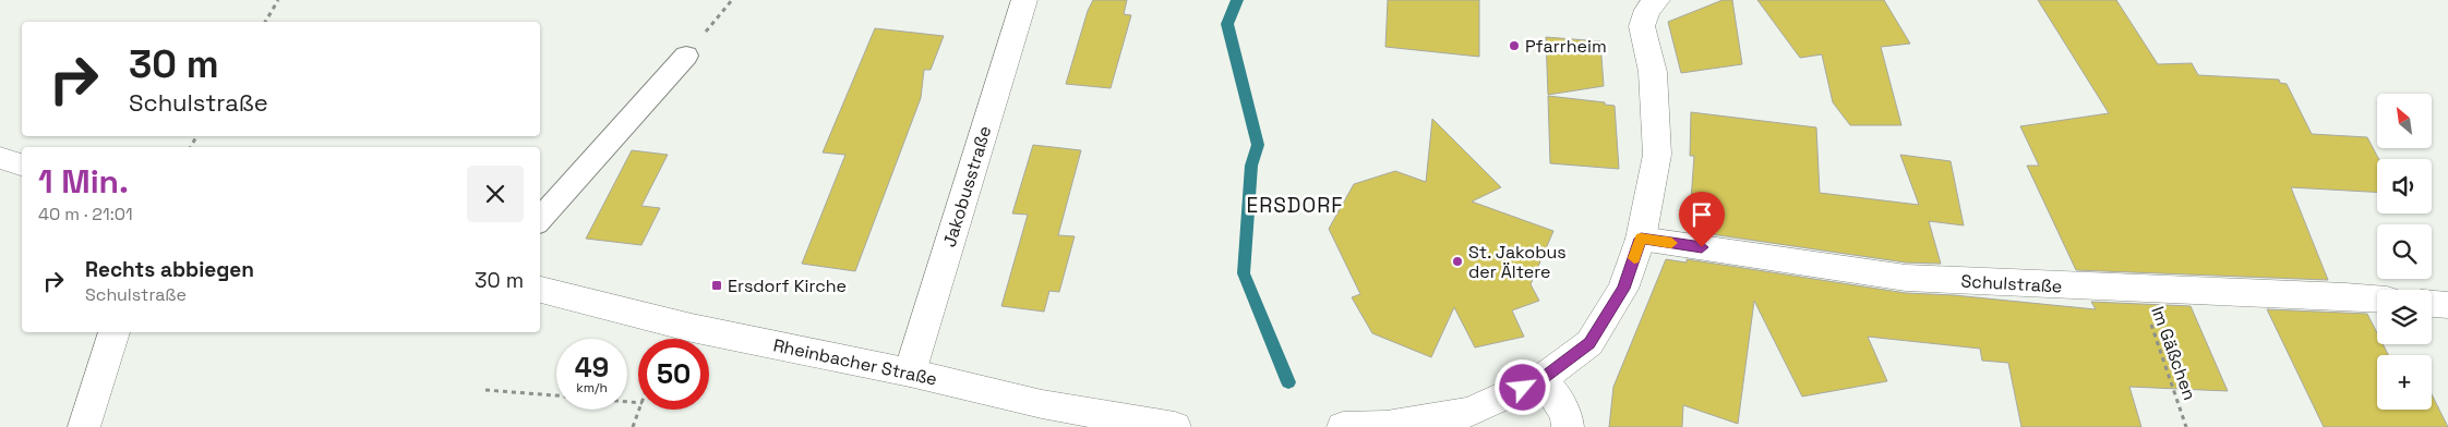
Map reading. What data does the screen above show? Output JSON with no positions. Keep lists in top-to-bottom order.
{
  "streets": {
    "main road": ["Jakobusstraße", "Schulstraße", "Rheinbacher Straße"],
    "path": ["Im Gäßchen"]
  },
  "crossings": [
    ["Jakobusstraße", "Rheinbacher Straße"],
    ["Schulstraße", "Im Gäßchen"]
  ],
  "districts": ["ERSDORF"],
  "places": {
    "other": ["Pfarrheim", "St. Jakobus der Ältere"],
    "transit": ["Ersdorf Kirche"]
  },
  "north": "top left",
  "page": {
    "turn": ["30 m", "Schulstraße"],
    "map_buttons": "+",
    "heading": ["1 Min.", "40 m · 21:01"],
    "list": [
      {
        "name": "Rechts abbiegen",
        "note": "Schulstraße",
        "value": "30 m"
      }
    ],
    "speed": "49 km/h",
    "limit": "50"
  }
}
